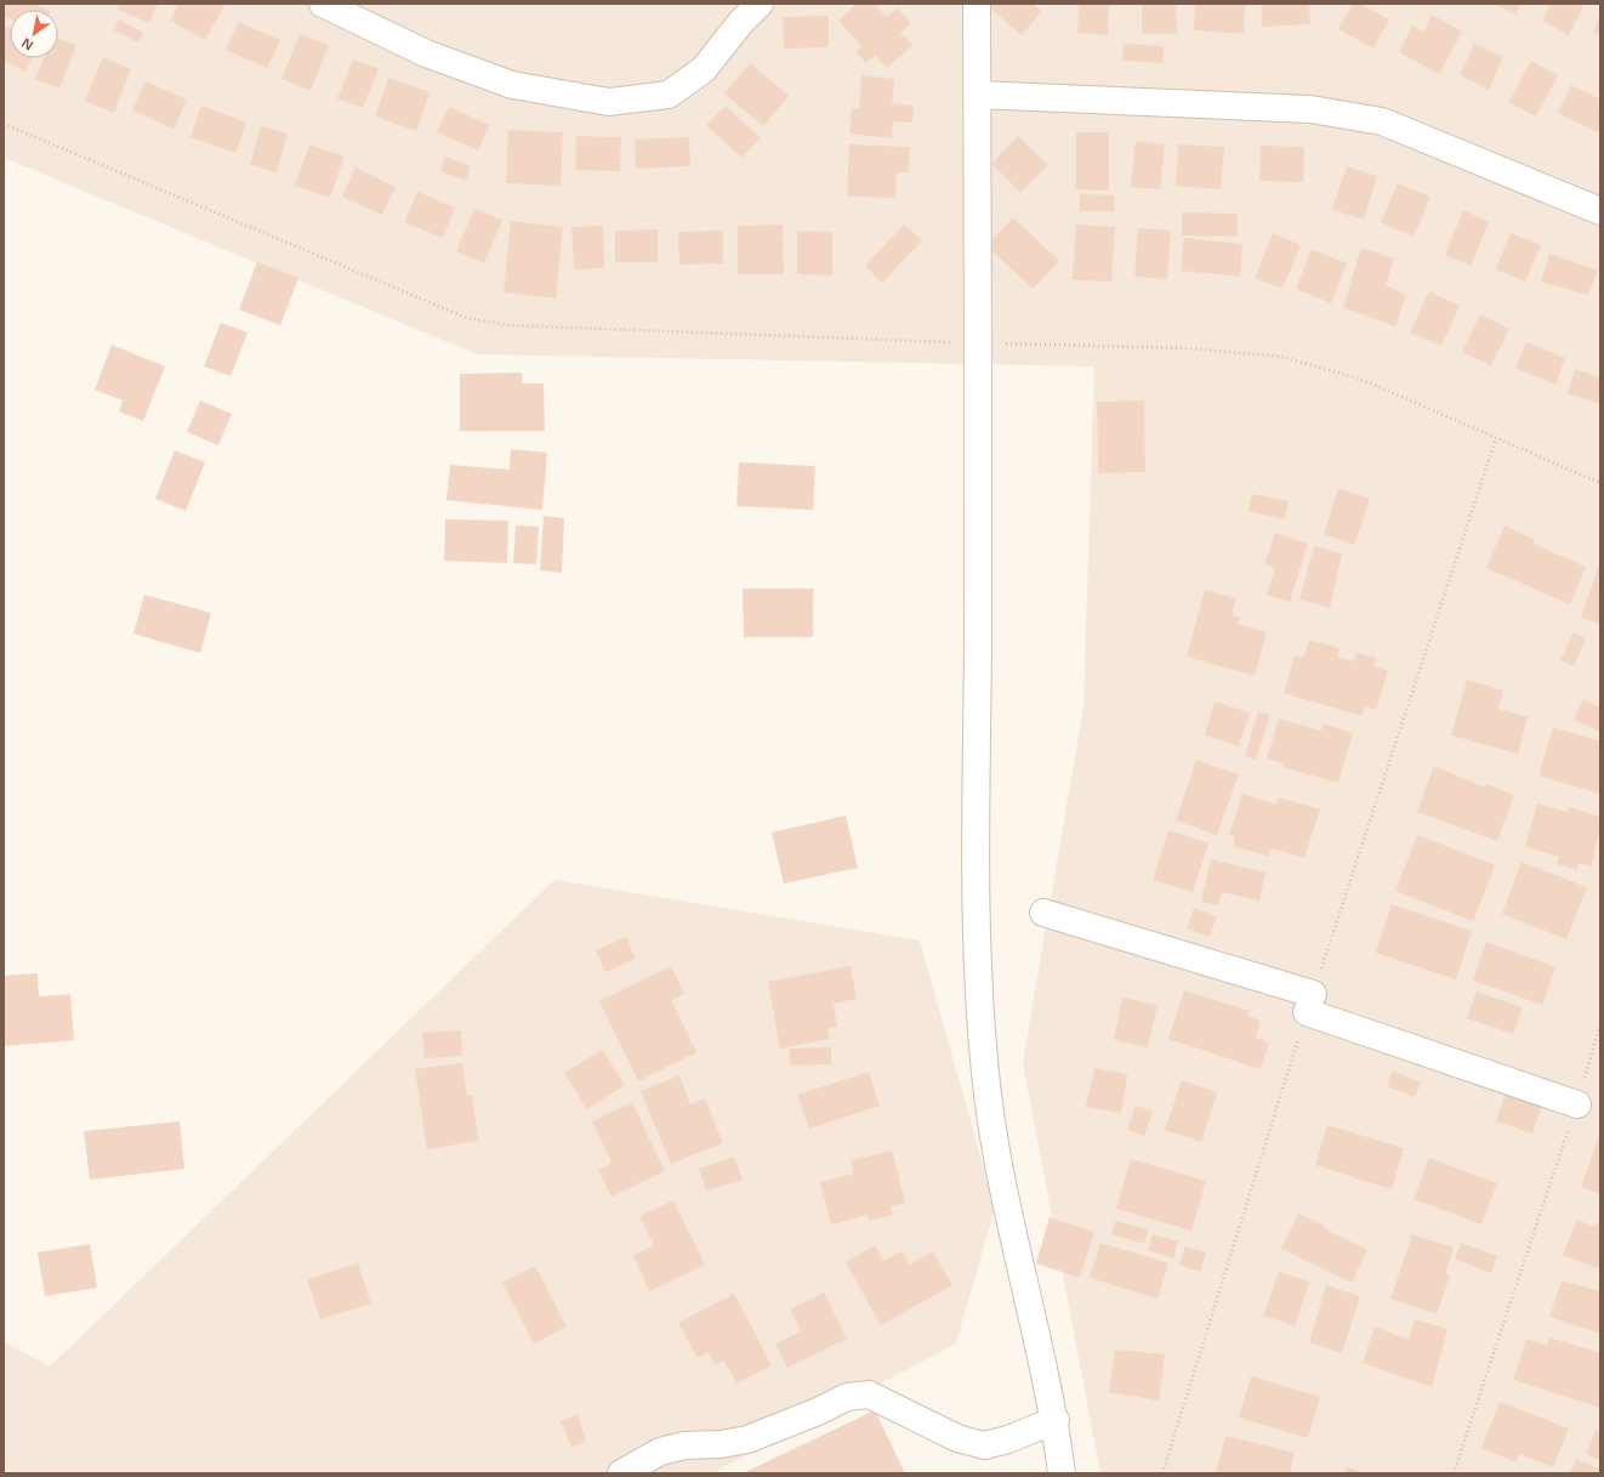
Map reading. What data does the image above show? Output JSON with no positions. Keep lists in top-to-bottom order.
{
  "north": "bottom left"
}
